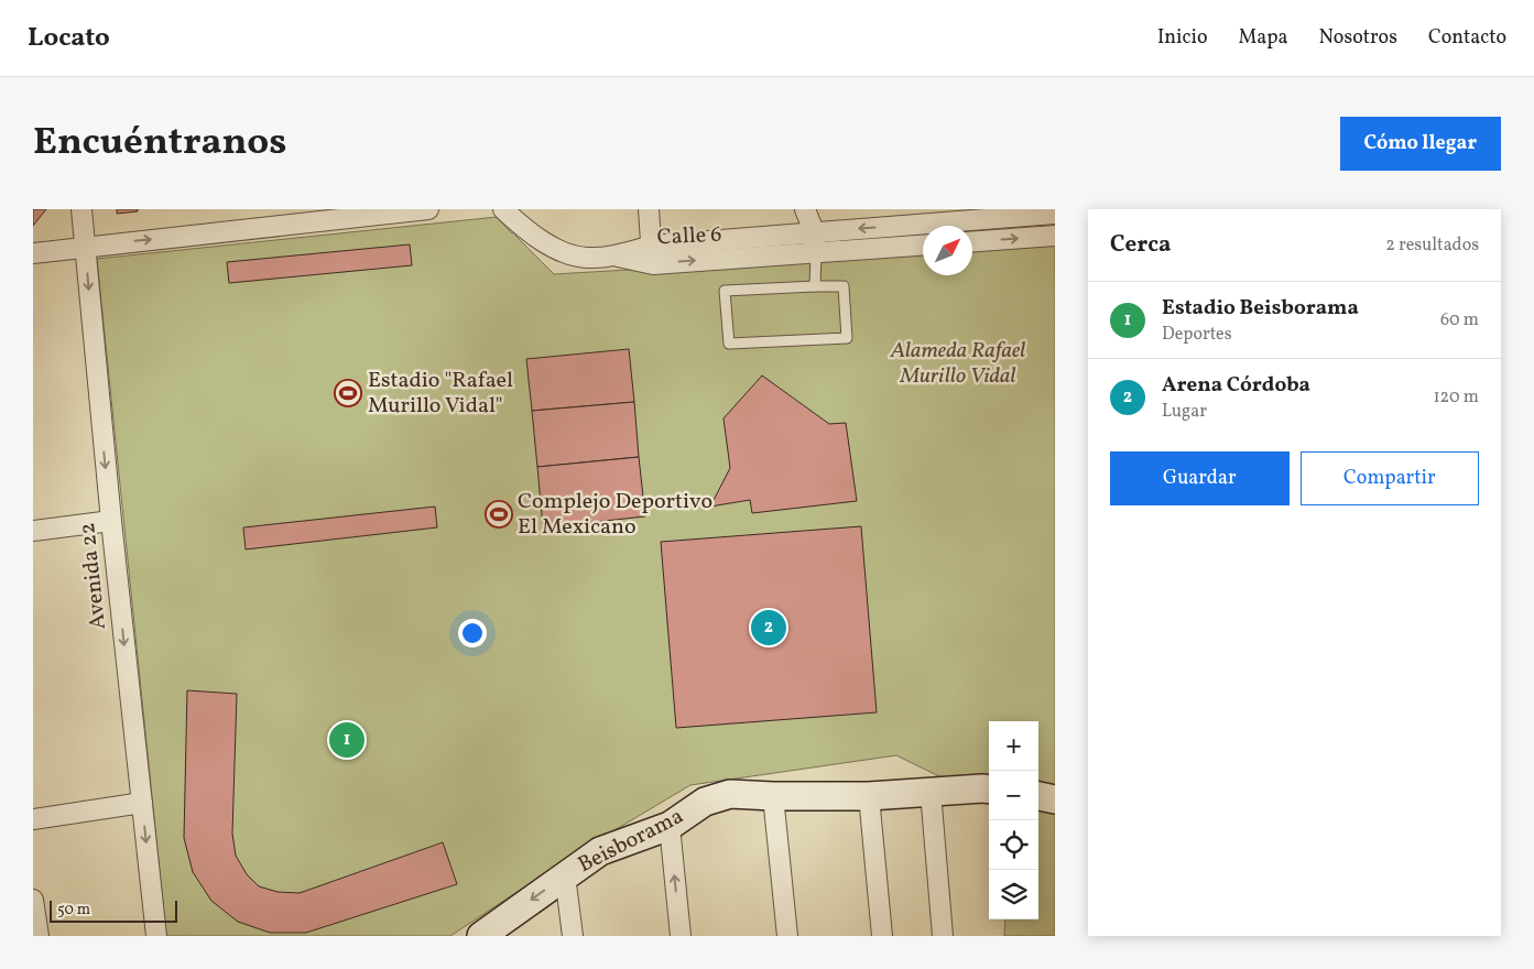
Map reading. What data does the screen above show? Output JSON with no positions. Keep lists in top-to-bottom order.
{
  "streets": {
    "street": ["Calle 6", "Avenida 22", "Beisborama"]
  },
  "one_way": ["Avenida 22"],
  "parks": ["Alameda Rafael Murillo Vidal"],
  "places": {
    "sports": ["Estadio \"Rafael Murillo Vidal\"", "Complejo Deportivo El Mexicano"]
  },
  "scale_bar": "50 m",
  "north": "top right",
  "page": {
    "header": "Locato",
    "nav": [
      "Inicio",
      "Mapa",
      "Nosotros",
      "Contacto"
    ],
    "title": "Encuéntranos",
    "buttons": [
      "Cómo llegar",
      ["Guardar", "Compartir"]
    ],
    "heading": ["Cerca", "2 resultados"],
    "list": [
      {
        "mark": "1",
        "name": "Estadio Beisborama",
        "note": "Deportes",
        "value": "60 m"
      },
      {
        "mark": "2",
        "name": "Arena Córdoba",
        "note": "Lugar",
        "value": "120 m"
      }
    ],
    "pins": ["2", "1"],
    "map_buttons": ["+", "−"],
    "scale": "50 m"
  }
}
